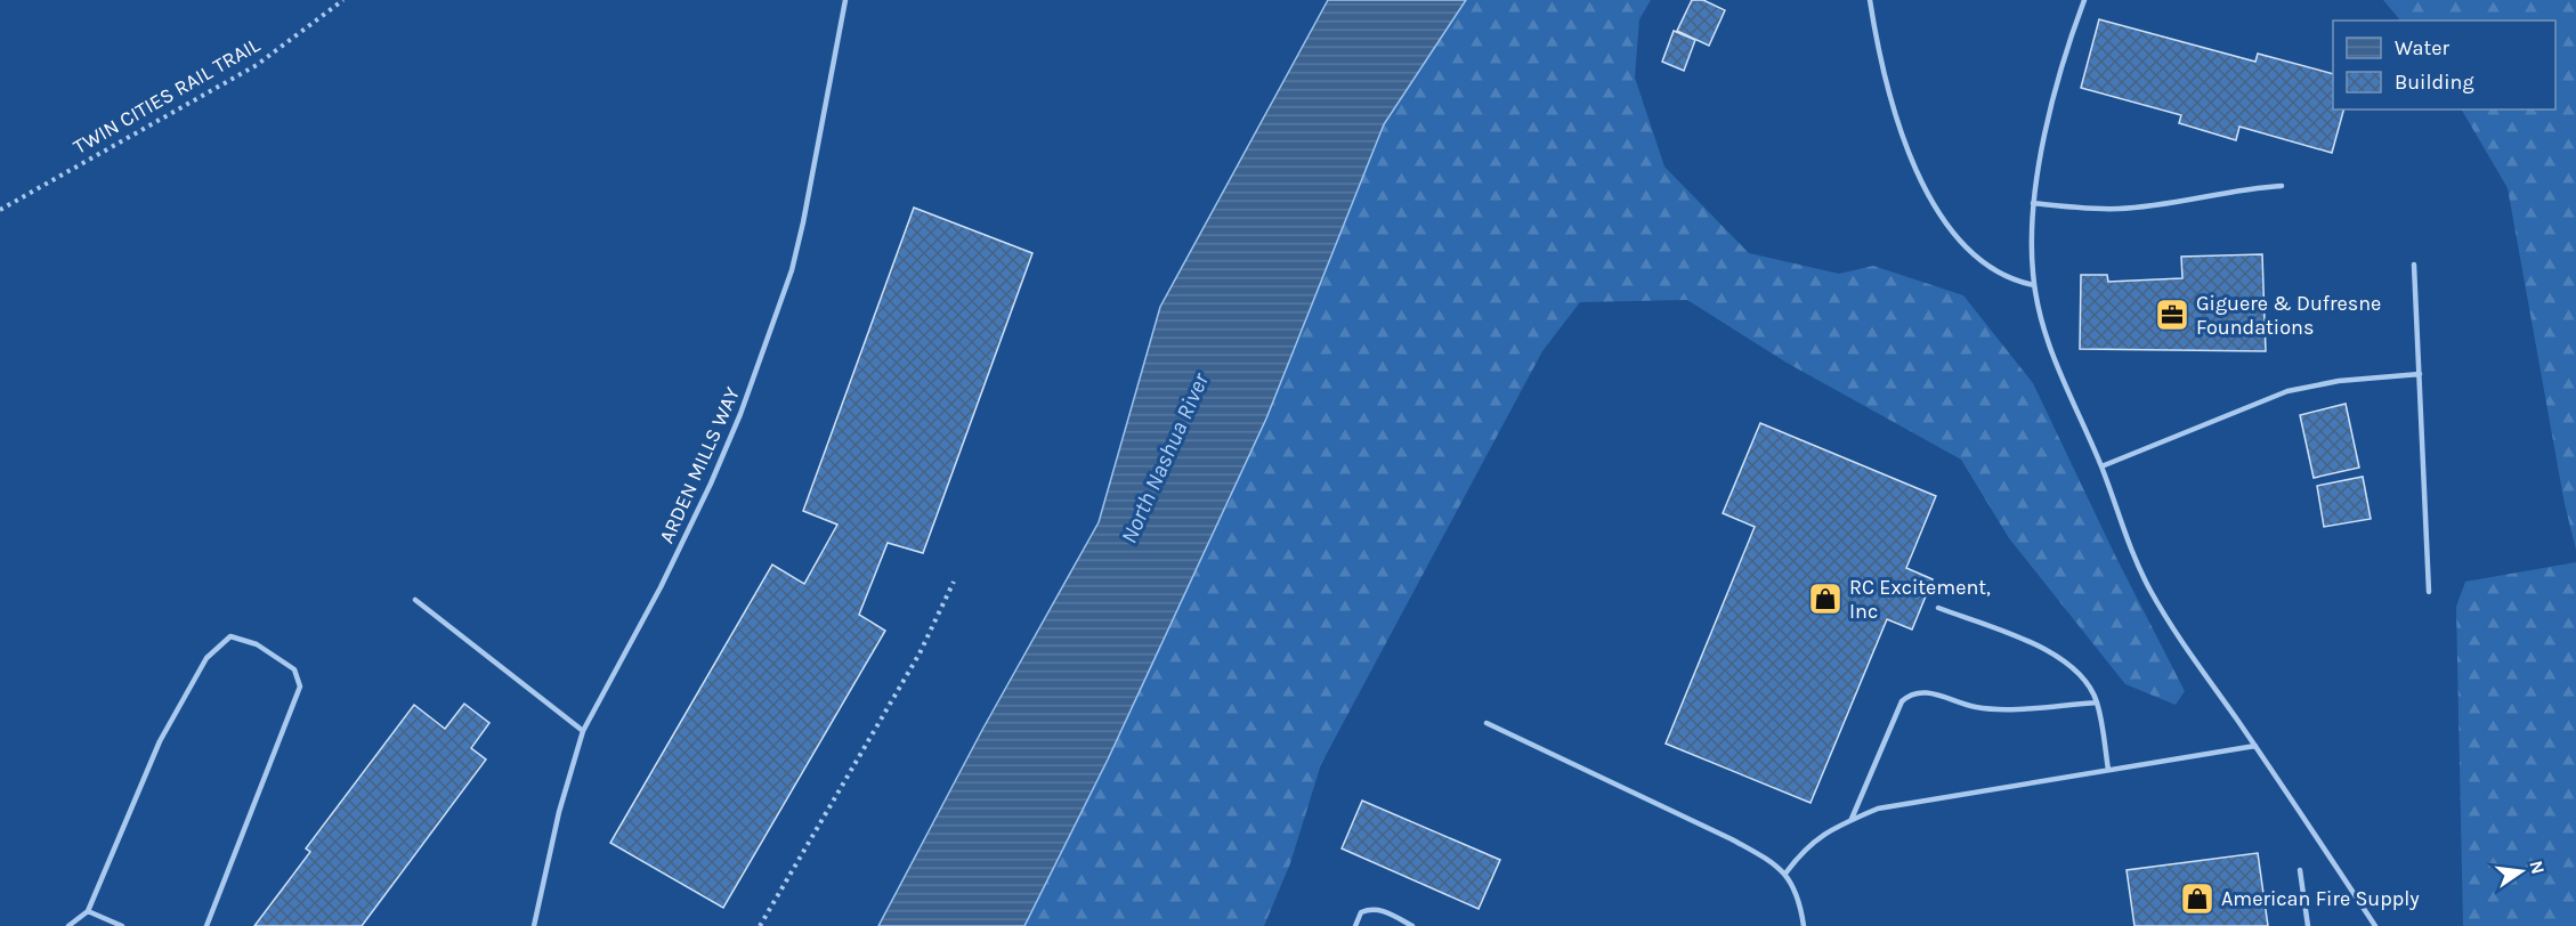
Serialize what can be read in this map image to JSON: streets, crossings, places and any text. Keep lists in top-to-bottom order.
{
  "streets": {
    "lane": ["ARDEN MILLS WAY"],
    "path": ["TWIN CITIES RAIL TRAIL"]
  },
  "water": ["North Nashua River"],
  "places": {
    "office": ["Giguere & Dufresne Foundations"],
    "shop": ["RC Excitement, Inc", "American Fire Supply"]
  },
  "legend": ["Water", "Building"],
  "north": "right"
}
